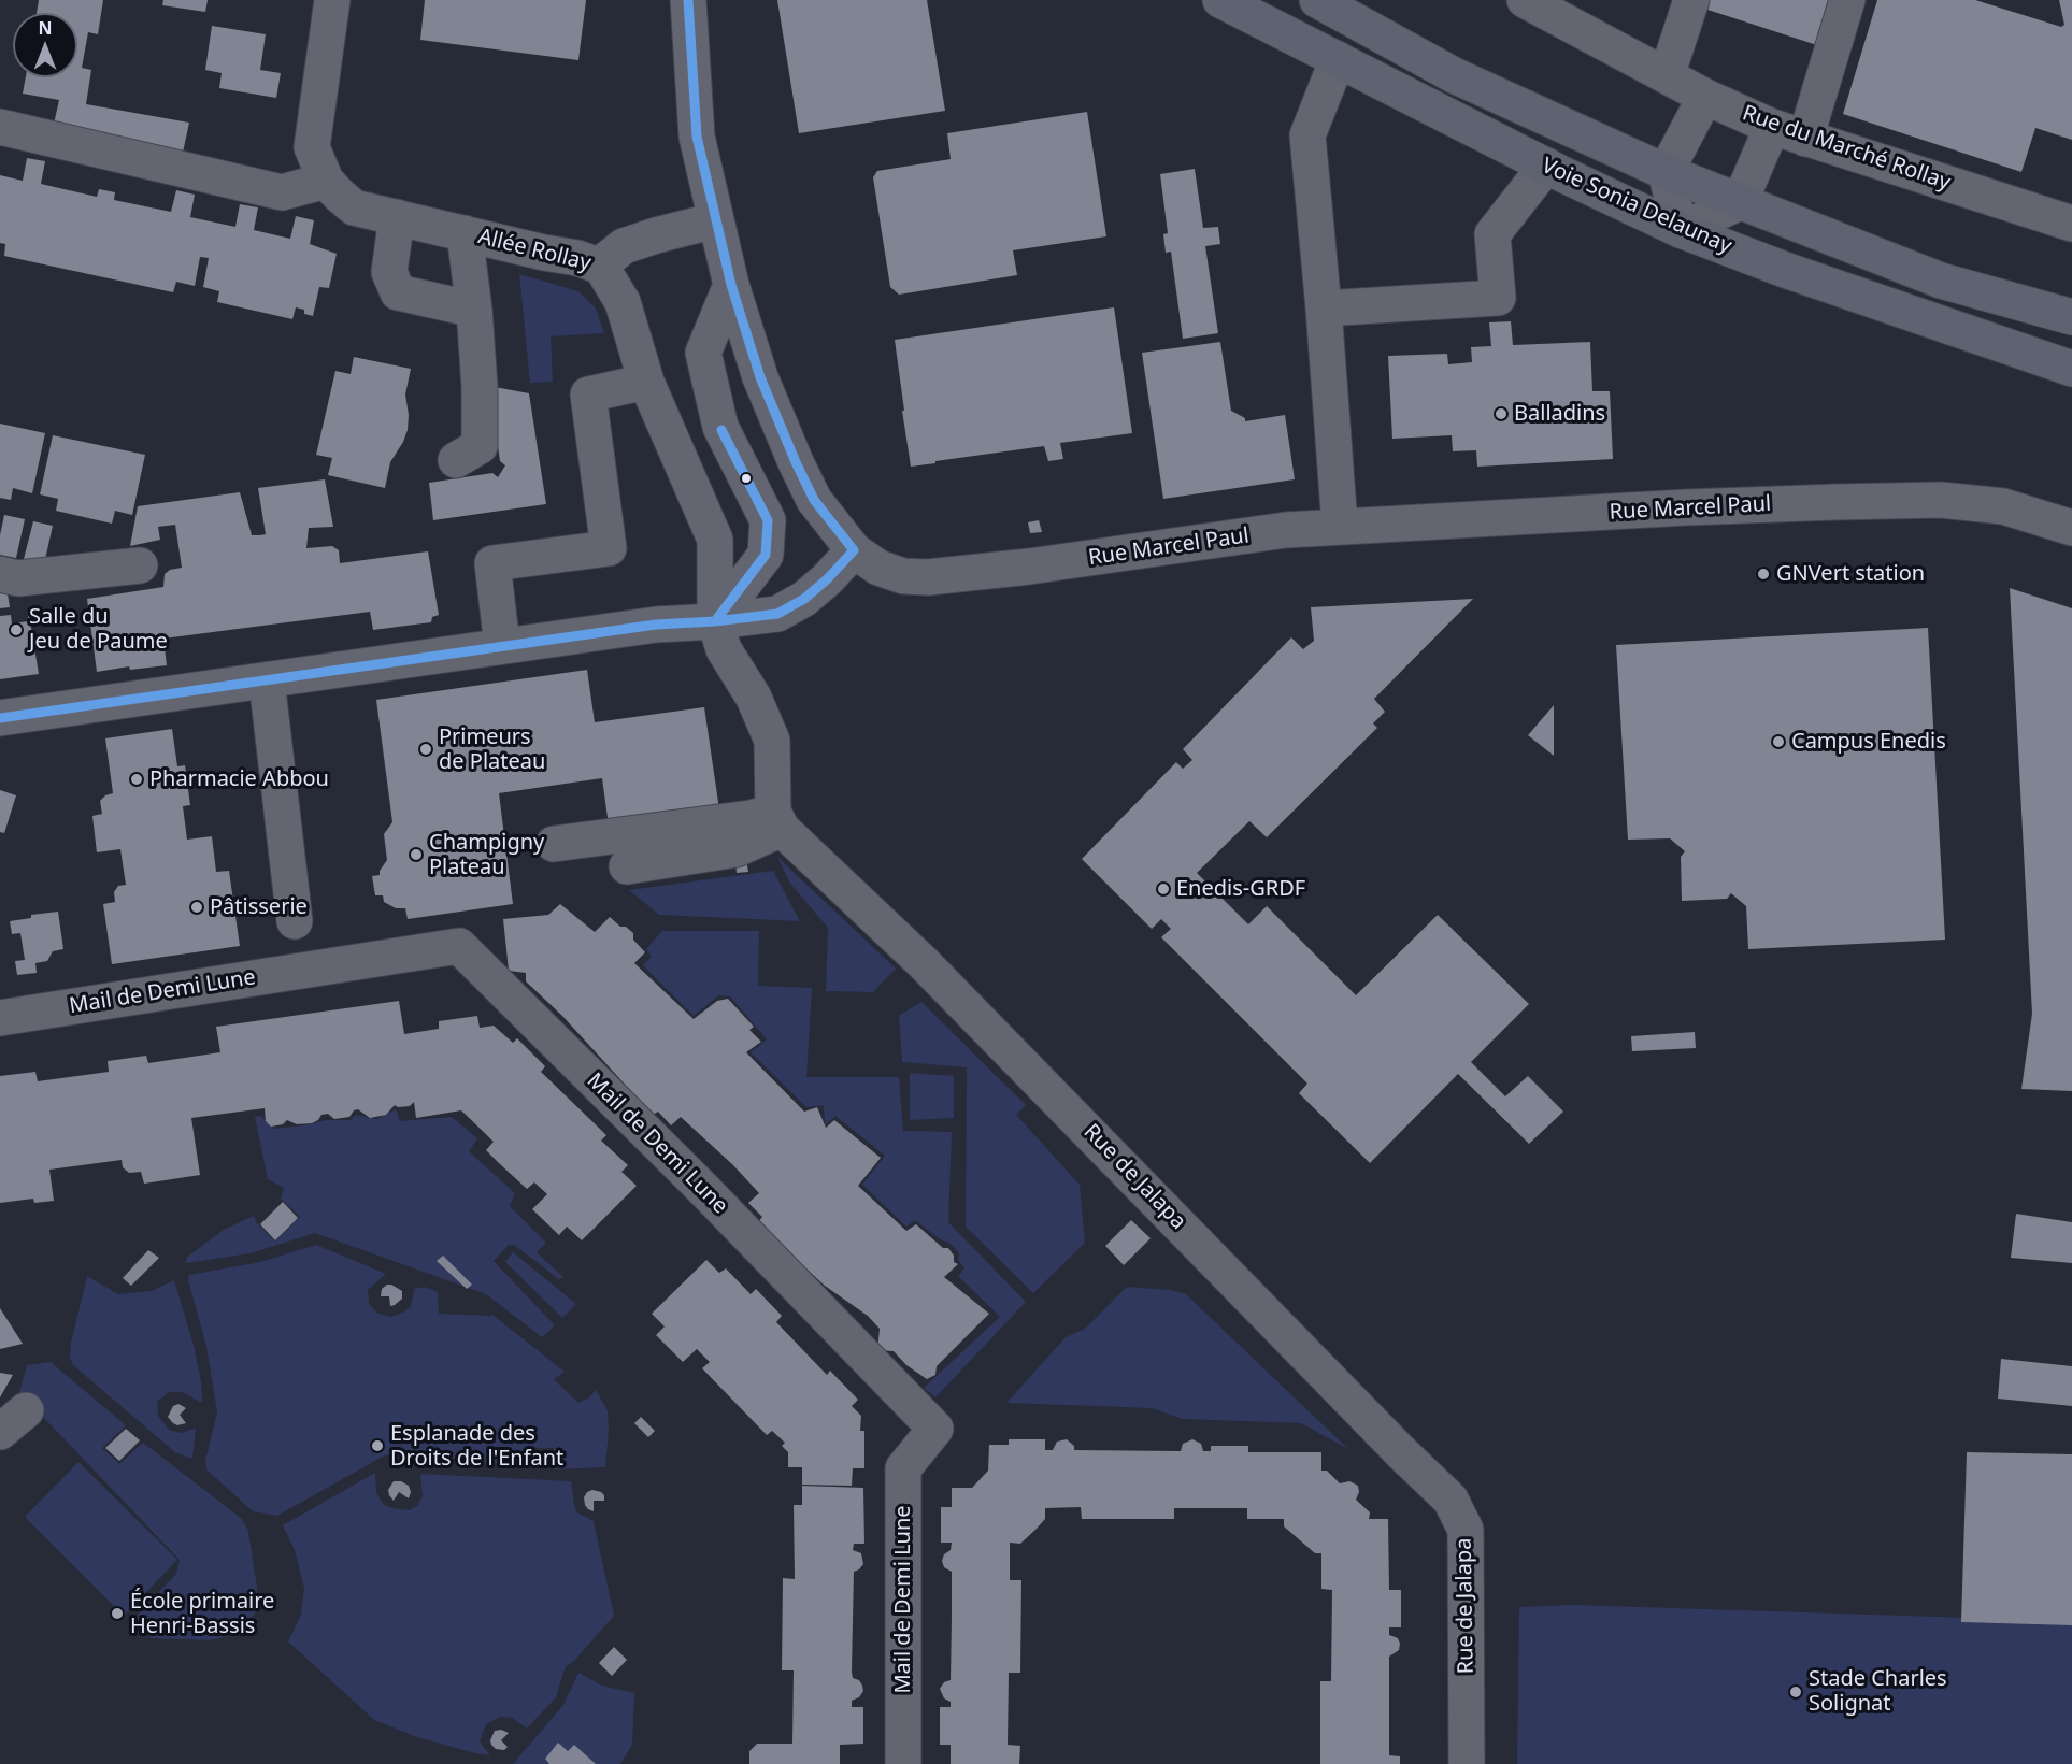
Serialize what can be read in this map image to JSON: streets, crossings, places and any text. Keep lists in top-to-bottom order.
{
  "streets": {
    "main road": ["Voie Sonia Delaunay"],
    "street": [
      "Rue du Marché Rollay",
      "Allée Rollay",
      "Rue Marcel Paul",
      "Mail de Demi Lune",
      "Rue de Jalapa"
    ]
  },
  "places": [
    "Balladins",
    "GNVert station",
    "Salle du Jeu de Paume",
    "Campus Enedis",
    "Primeurs de Plateau",
    "Pharmacie Abbou",
    "Champigny Plateau",
    "Enedis-GRDF",
    "Pâtisserie",
    "Esplanade des Droits de l'Enfant",
    "École primaire Henri-Bassis",
    "Stade Charles Solignat"
  ],
  "north": "top"
}
